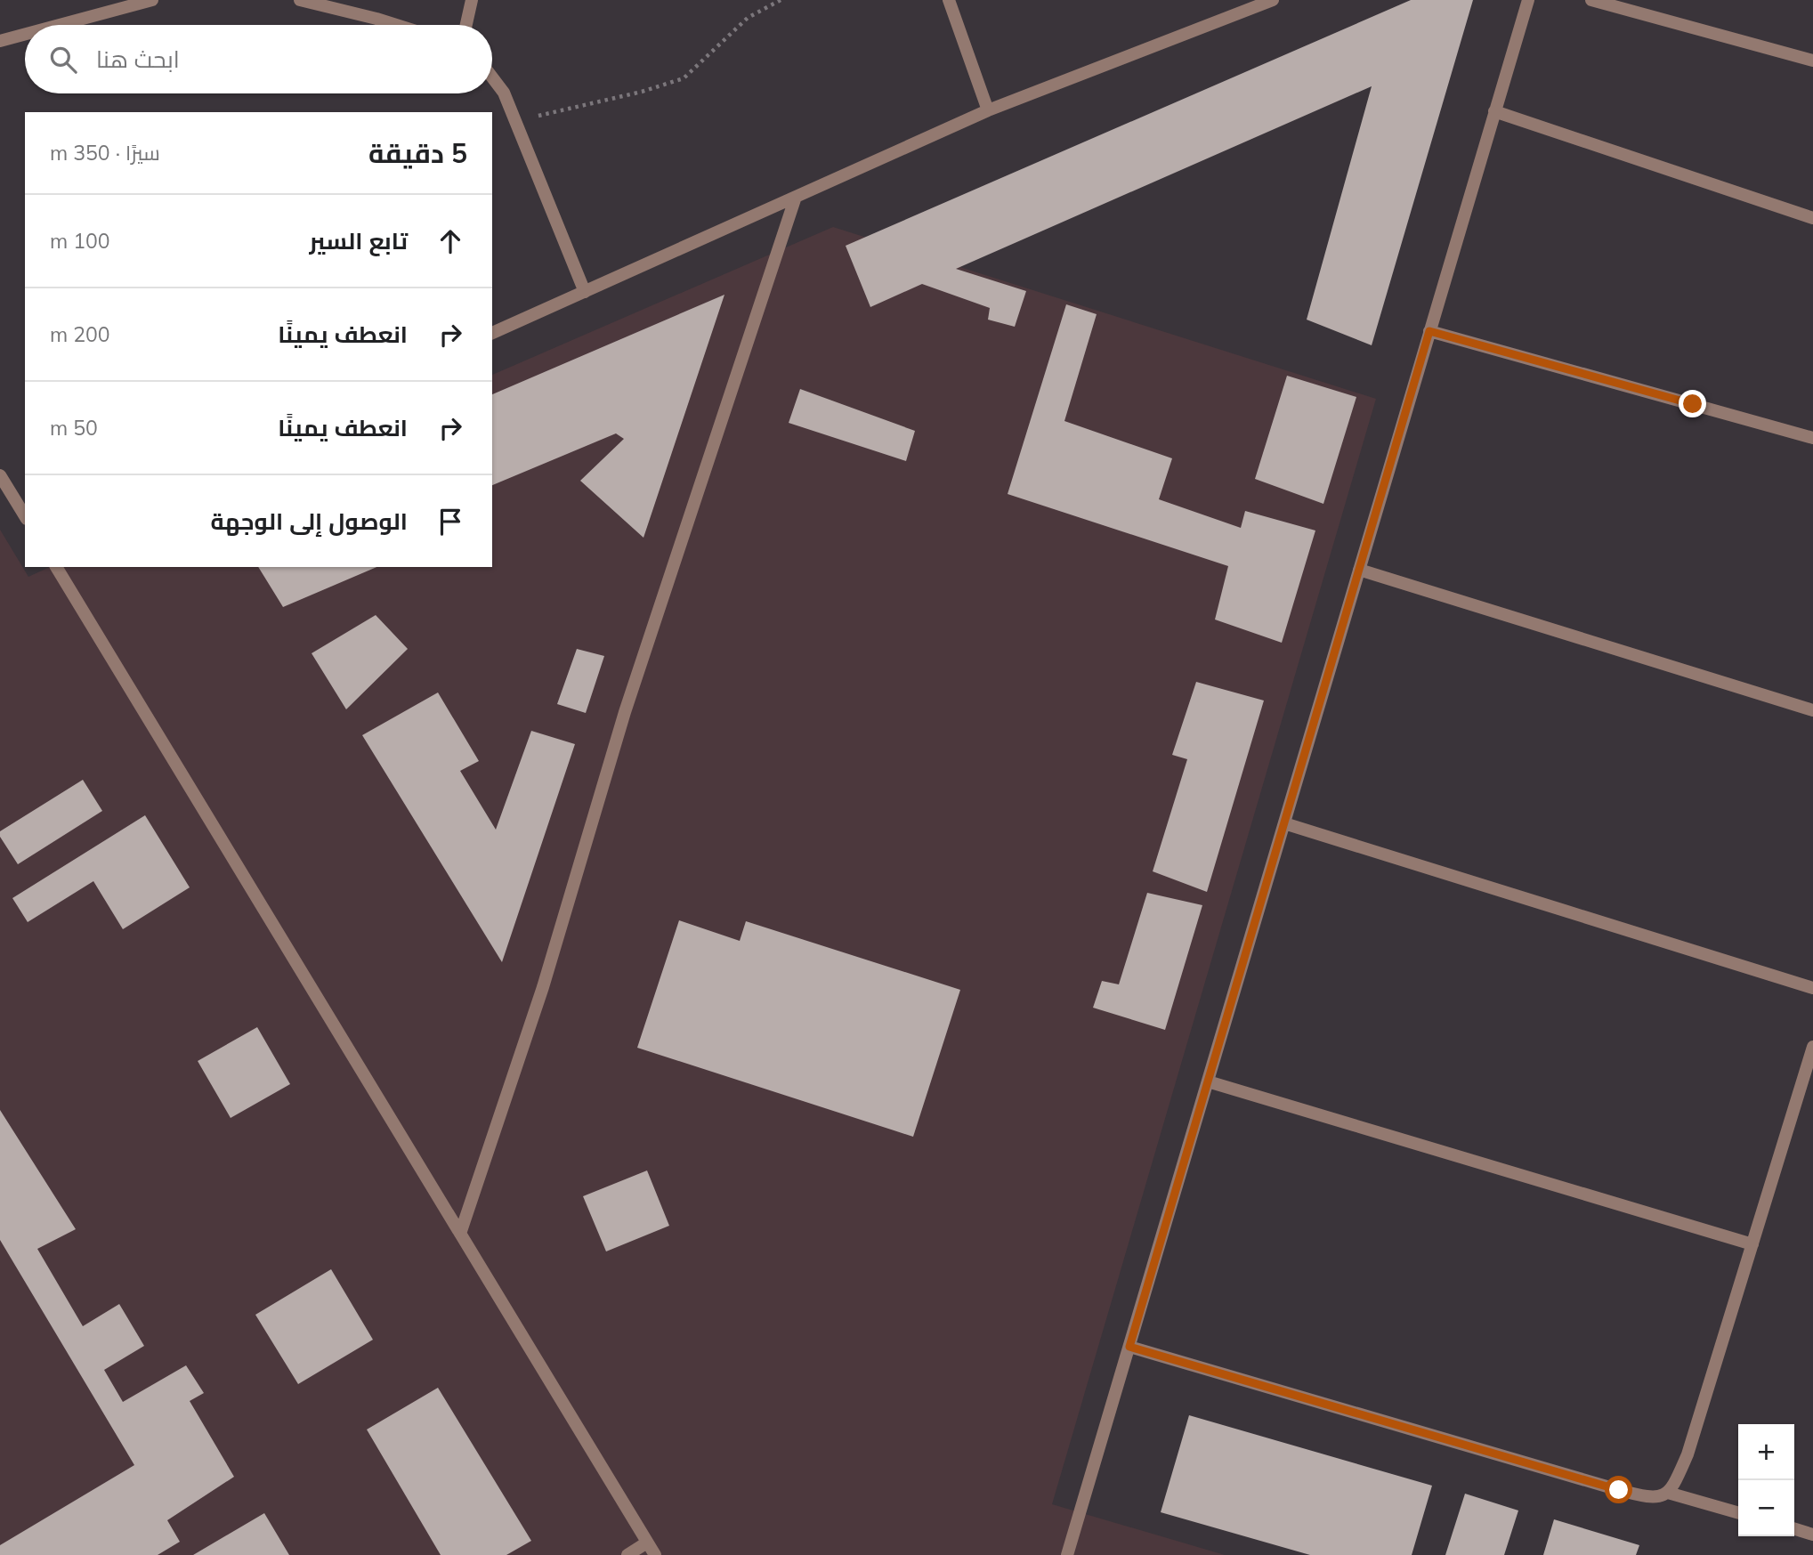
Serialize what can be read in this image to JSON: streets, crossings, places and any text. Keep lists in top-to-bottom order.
{
  "page": {
    "search": "ابحث هنا",
    "heading": ["5 دقيقة", "سيرًا · 350 m"],
    "list": [
      ["تابع السير", "100 m"],
      ["انعطف يمينًا", "200 m"],
      ["انعطف يمينًا", "50 m"],
      "الوصول إلى الوجهة"
    ],
    "map_buttons": ["+", "−"]
  }
}
